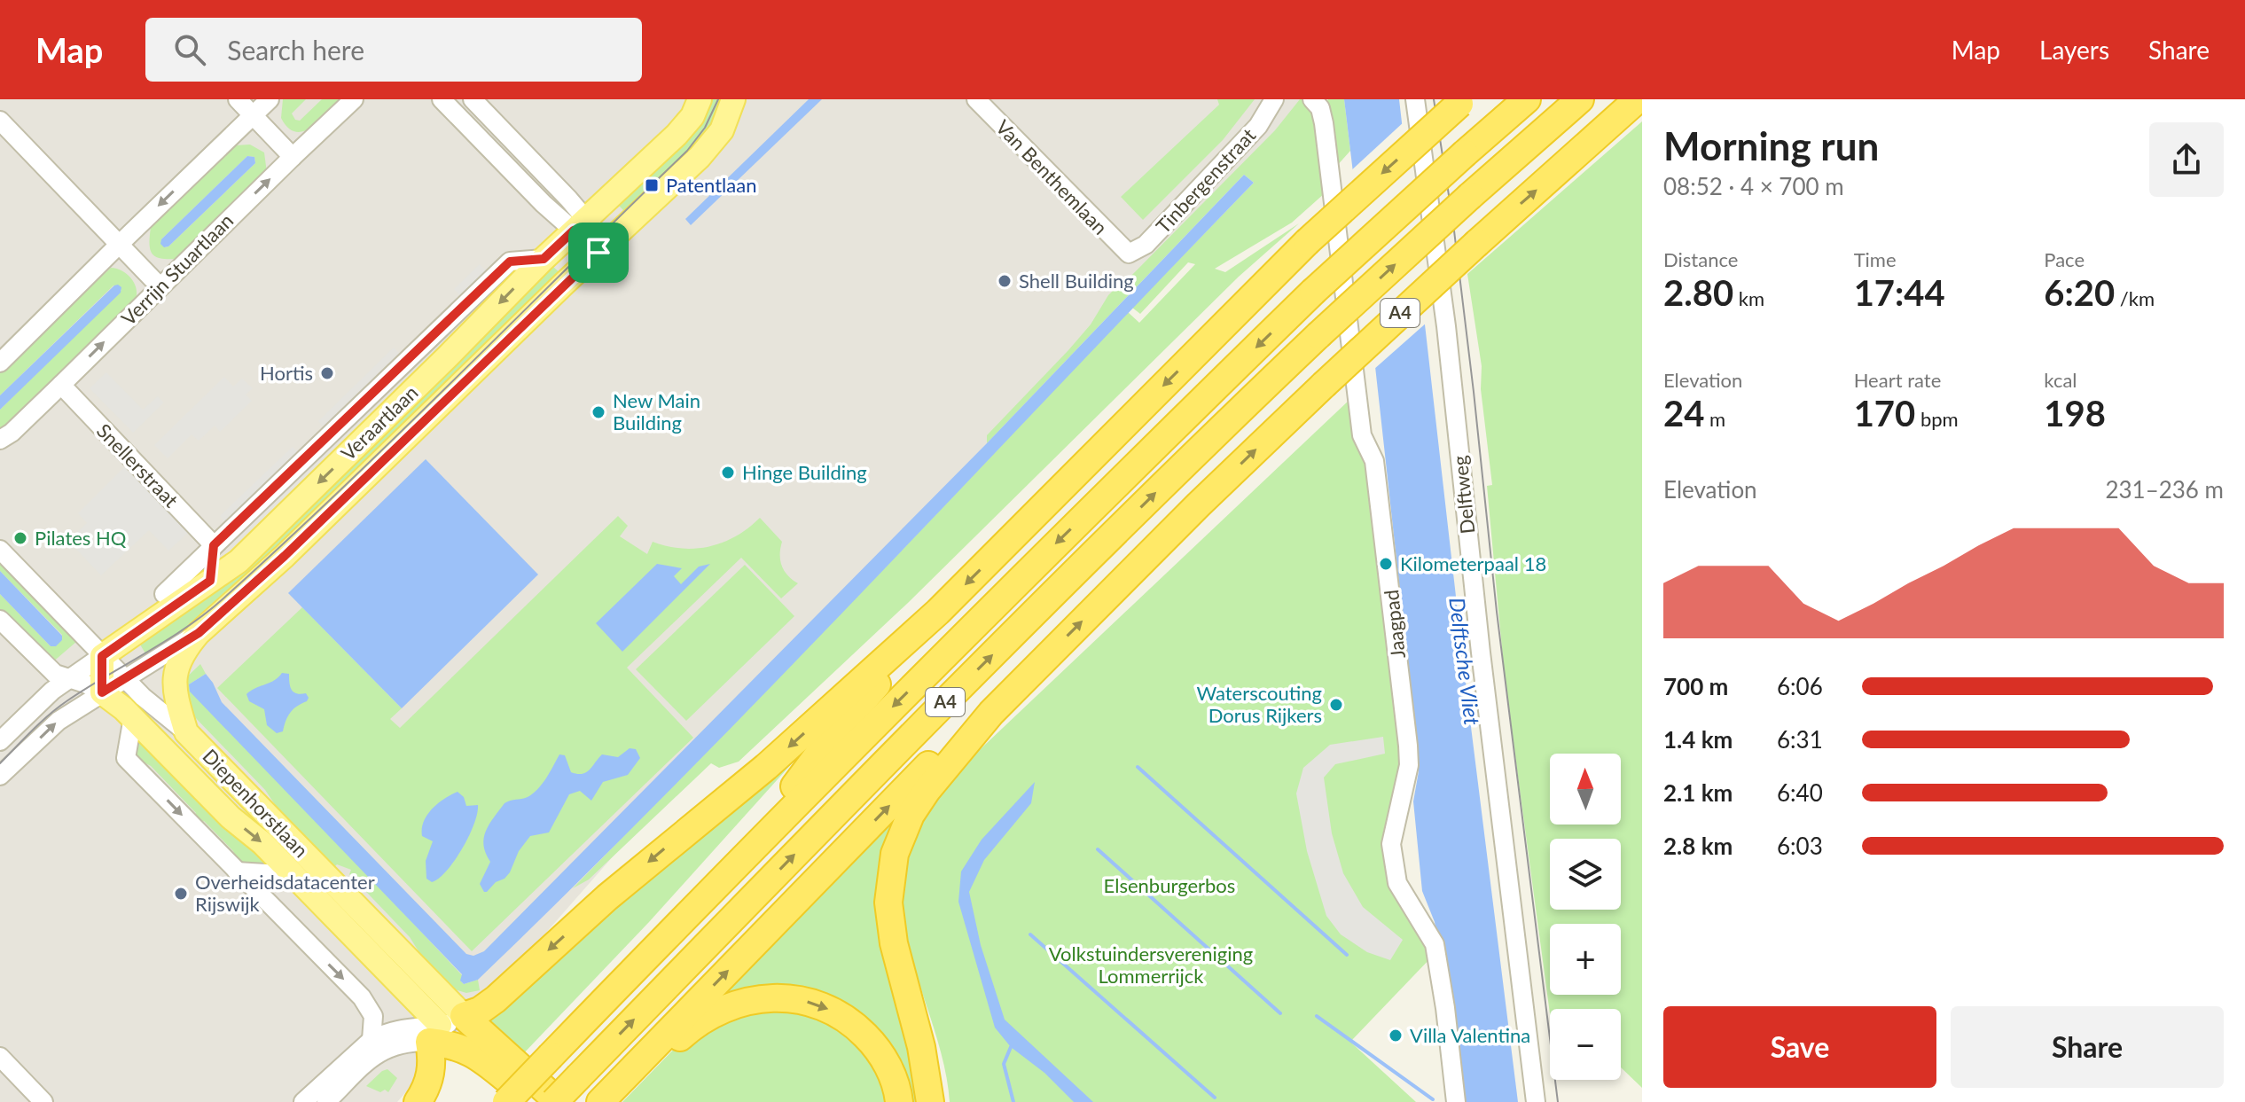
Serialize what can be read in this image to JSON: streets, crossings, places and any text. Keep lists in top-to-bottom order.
{
  "streets": {
    "highway": ["A4"],
    "main road": ["Veraartlaan", "Diepenhorstlaan"],
    "street": [
      "Van Benthemlaan",
      "Tinbergenstraat",
      "Verrijn Stuartlaan",
      "Snellerstraat",
      "Delftweg",
      "Jaagpad"
    ]
  },
  "crossings": [
    ["Van Benthemlaan", "Tinbergenstraat"],
    ["Verrijn Stuartlaan", "Snellerstraat"],
    ["A4", "Diepenhorstlaan"],
    ["Veraartlaan", "Snellerstraat"],
    ["Veraartlaan", "Diepenhorstlaan"]
  ],
  "water": ["Delftsche Vliet"],
  "parks": ["Elsenburgerbos", "Volkstuindersvereniging Lommerrijck"],
  "places": {
    "transit": ["Patentlaan"],
    "other": [
      "Shell Building",
      "Hortis",
      "New Main Building",
      "Hinge Building",
      "Pilates HQ",
      "Kilometerpaal 18",
      "Waterscouting Dorus Rijkers",
      "Overheidsdatacenter Rijswijk",
      "Villa Valentina"
    ]
  },
  "north": "top",
  "page": {
    "header": "Map",
    "search": "Search here",
    "nav": ["Map", "Layers", "Share"],
    "heading": ["Morning run", "08:52 · 4 × 700 m"],
    "stats": [
      ["Distance", "2.80 km"],
      ["Time", "17:44"],
      ["Pace", "6:20 /km"],
      ["Elevation", "24 m"],
      ["Heart rate", "170 bpm"],
      ["kcal", "198"]
    ],
    "chart": ["Elevation", "231–236 m"],
    "list": [
      {
        "name": "700 m",
        "note": "6:06"
      },
      {
        "name": "1.4 km",
        "note": "6:31"
      },
      {
        "name": "2.1 km",
        "note": "6:40"
      },
      {
        "name": "2.8 km",
        "note": "6:03"
      }
    ],
    "map_buttons": ["+", "−"],
    "buttons": ["Save", "Share"]
  }
}
